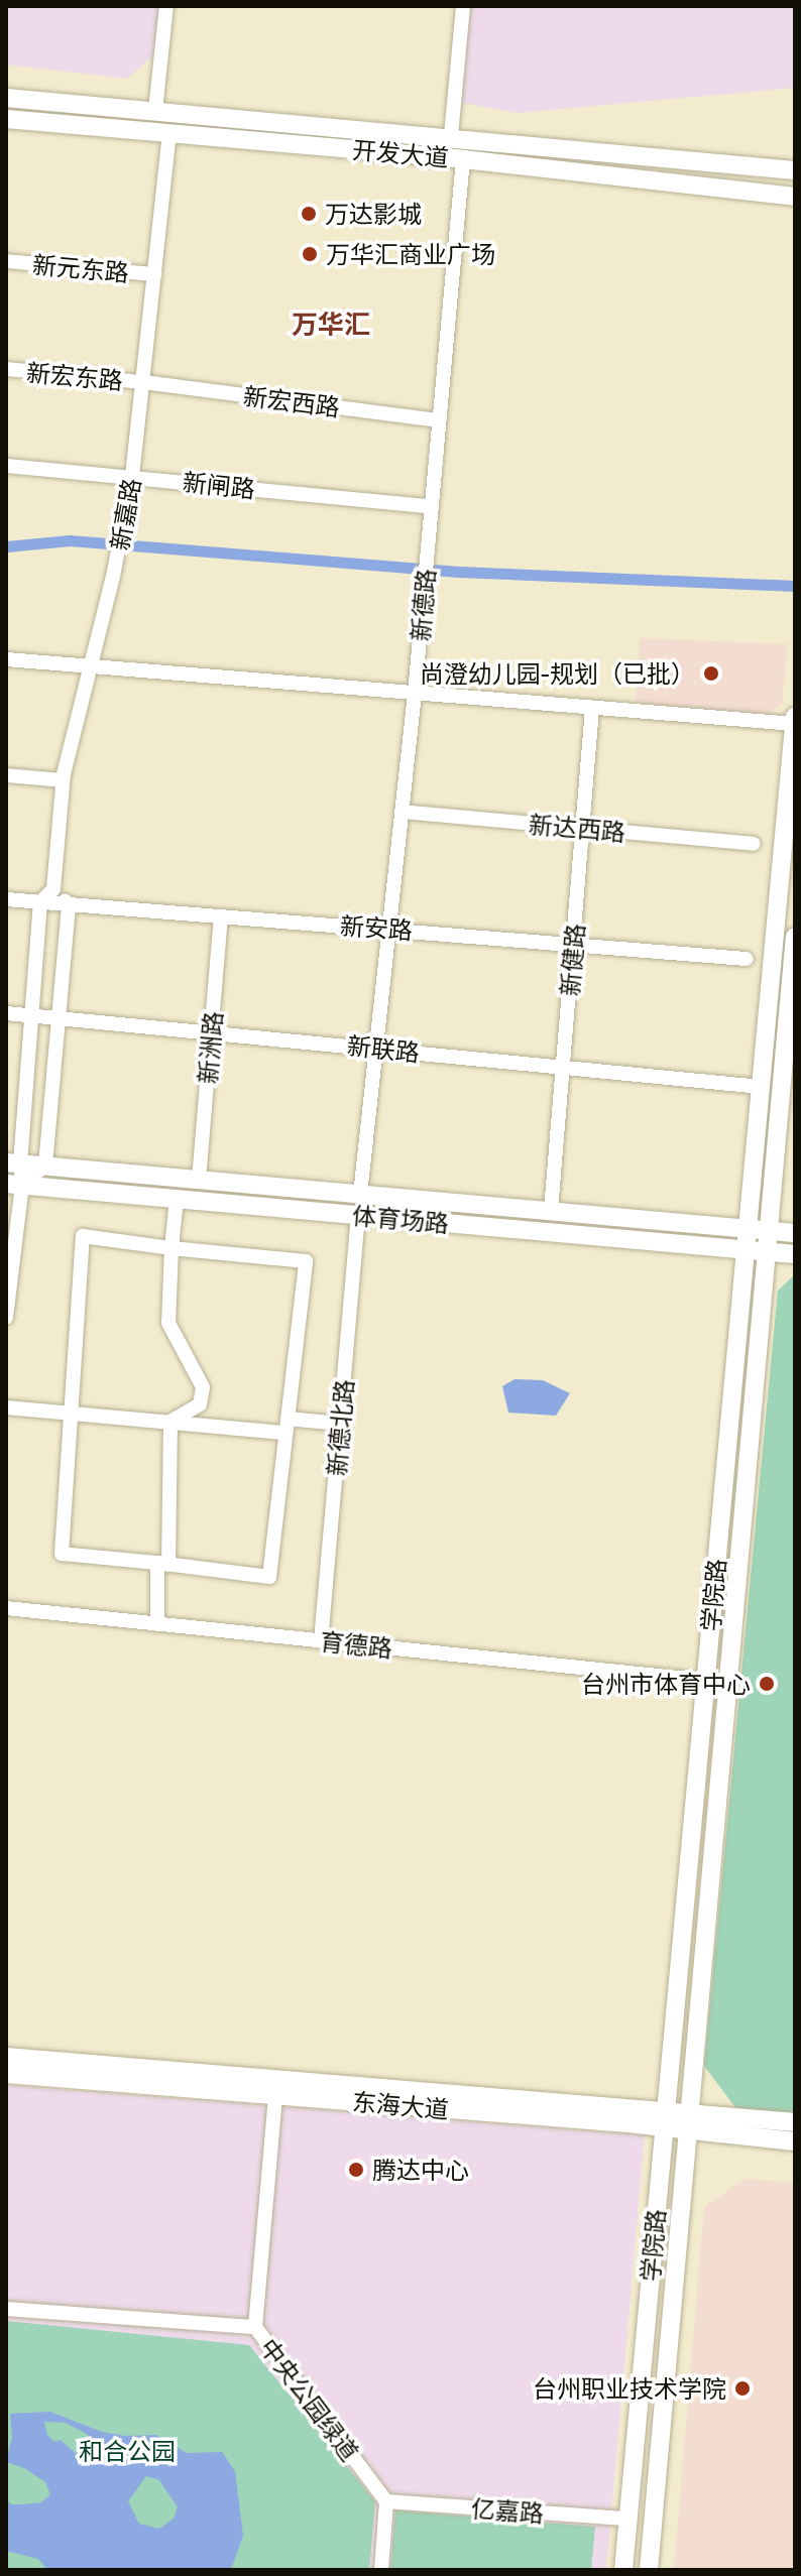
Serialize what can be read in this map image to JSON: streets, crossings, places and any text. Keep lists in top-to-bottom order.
{
  "streets": {
    "main road": [
      "开发大道",
      "体育场路",
      "学院路",
      "东海大道"
    ],
    "street": [
      "新元东路",
      "新宏东路",
      "新宏西路",
      "新闸路",
      "新嘉路",
      "新德路",
      "新达西路",
      "新安路",
      "新健路",
      "新洲路",
      "新联路",
      "新德北路",
      "育德路",
      "中央公园绿道",
      "亿嘉路"
    ]
  },
  "crossings": [
    ["开发大道", "新嘉路"],
    ["开发大道", "新德路"],
    ["新元东路", "新嘉路"],
    ["新宏东路", "新宏西路"],
    ["新宏东路", "新嘉路"],
    ["新宏西路", "新嘉路"],
    ["新宏西路", "新德路"],
    ["新闸路", "新嘉路"],
    ["新闸路", "新德路"],
    ["新德路", "新达西路"],
    ["新德路", "新安路"],
    ["新德路", "新联路"],
    ["新达西路", "新健路"],
    ["新安路", "新健路"],
    ["新安路", "新洲路"],
    ["新健路", "新联路"],
    ["新洲路", "新联路"],
    ["新联路", "学院路"],
    ["体育场路", "新德北路"],
    ["体育场路", "学院路"],
    ["新德北路", "育德路"],
    ["学院路", "育德路"],
    ["学院路", "东海大道"],
    ["学院路", "亿嘉路"],
    ["中央公园绿道", "亿嘉路"]
  ],
  "districts": ["万华汇"],
  "parks": ["和合公园"],
  "places": [
    "万达影城",
    "万华汇商业广场",
    "尚澄幼儿园-规划（已批）",
    "台州市体育中心",
    "腾达中心",
    "台州职业技术学院"
  ]
}
